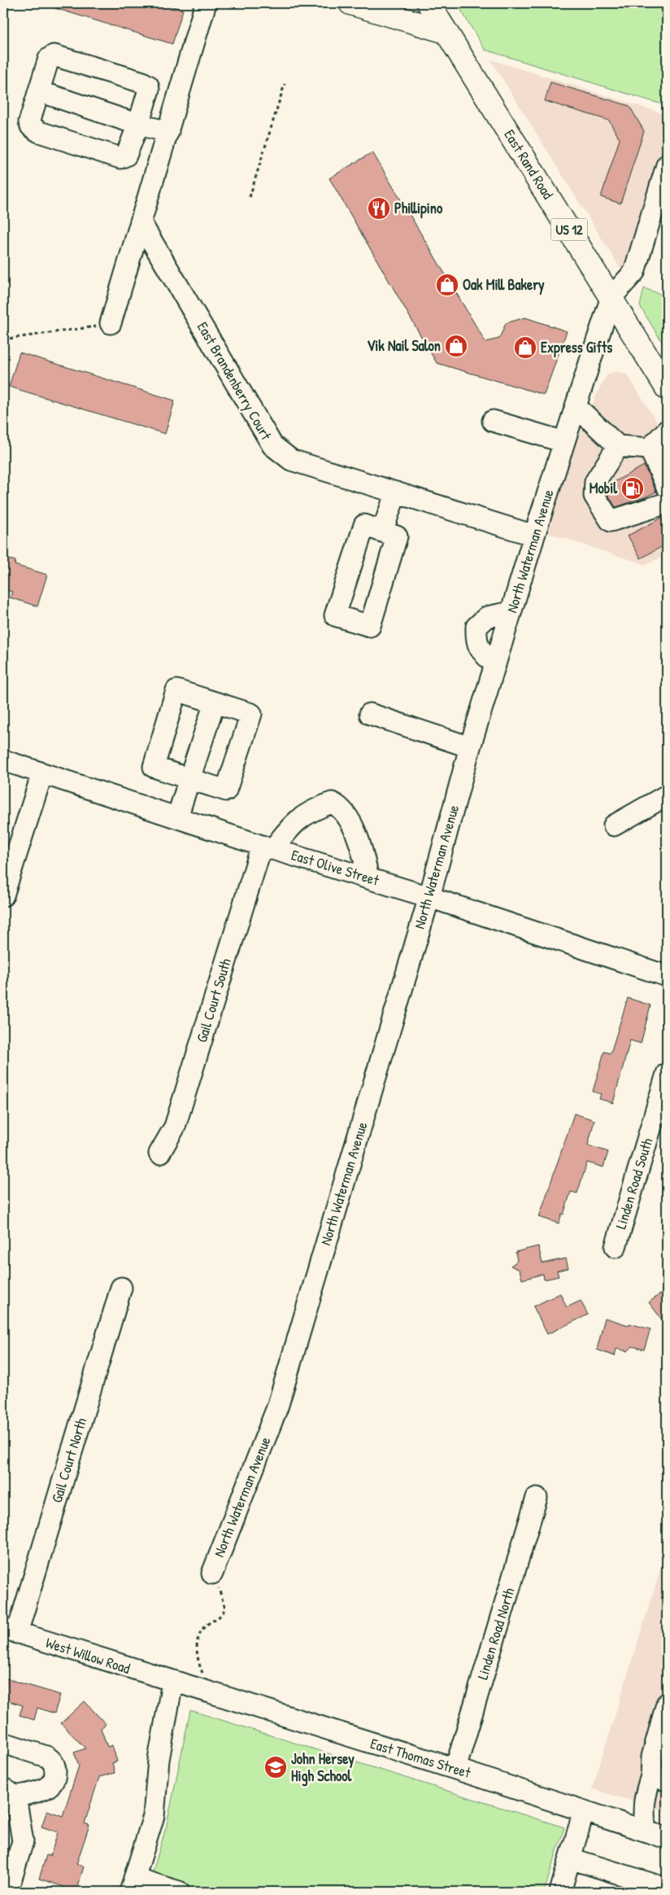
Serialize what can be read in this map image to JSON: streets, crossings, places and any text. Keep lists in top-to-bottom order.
{
  "streets": {
    "main road": ["East Rand Road", "US 12"],
    "street": [
      "East Brandenberry Court",
      "North Waterman Avenue",
      "East Olive Street",
      "Gail Court South",
      "Linden Road South",
      "Gail Court North",
      "Linden Road North",
      "West Willow Road",
      "East Thomas Street"
    ]
  },
  "crossings": [
    ["East Rand Road", "North Waterman Avenue"],
    ["East Brandenberry Court", "North Waterman Avenue"],
    ["North Waterman Avenue", "East Olive Street"],
    ["East Olive Street", "Gail Court South"],
    ["Gail Court North", "West Willow Road"],
    ["Linden Road North", "East Thomas Street"],
    ["West Willow Road", "East Thomas Street"]
  ],
  "places": {
    "restaurant": ["Phillipino"],
    "shop": ["Oak Mill Bakery", "Vik Nail Salon", "Express Gifts"],
    "fuel station": ["Mobil"],
    "school or university": ["John Hersey High School"]
  }
}
